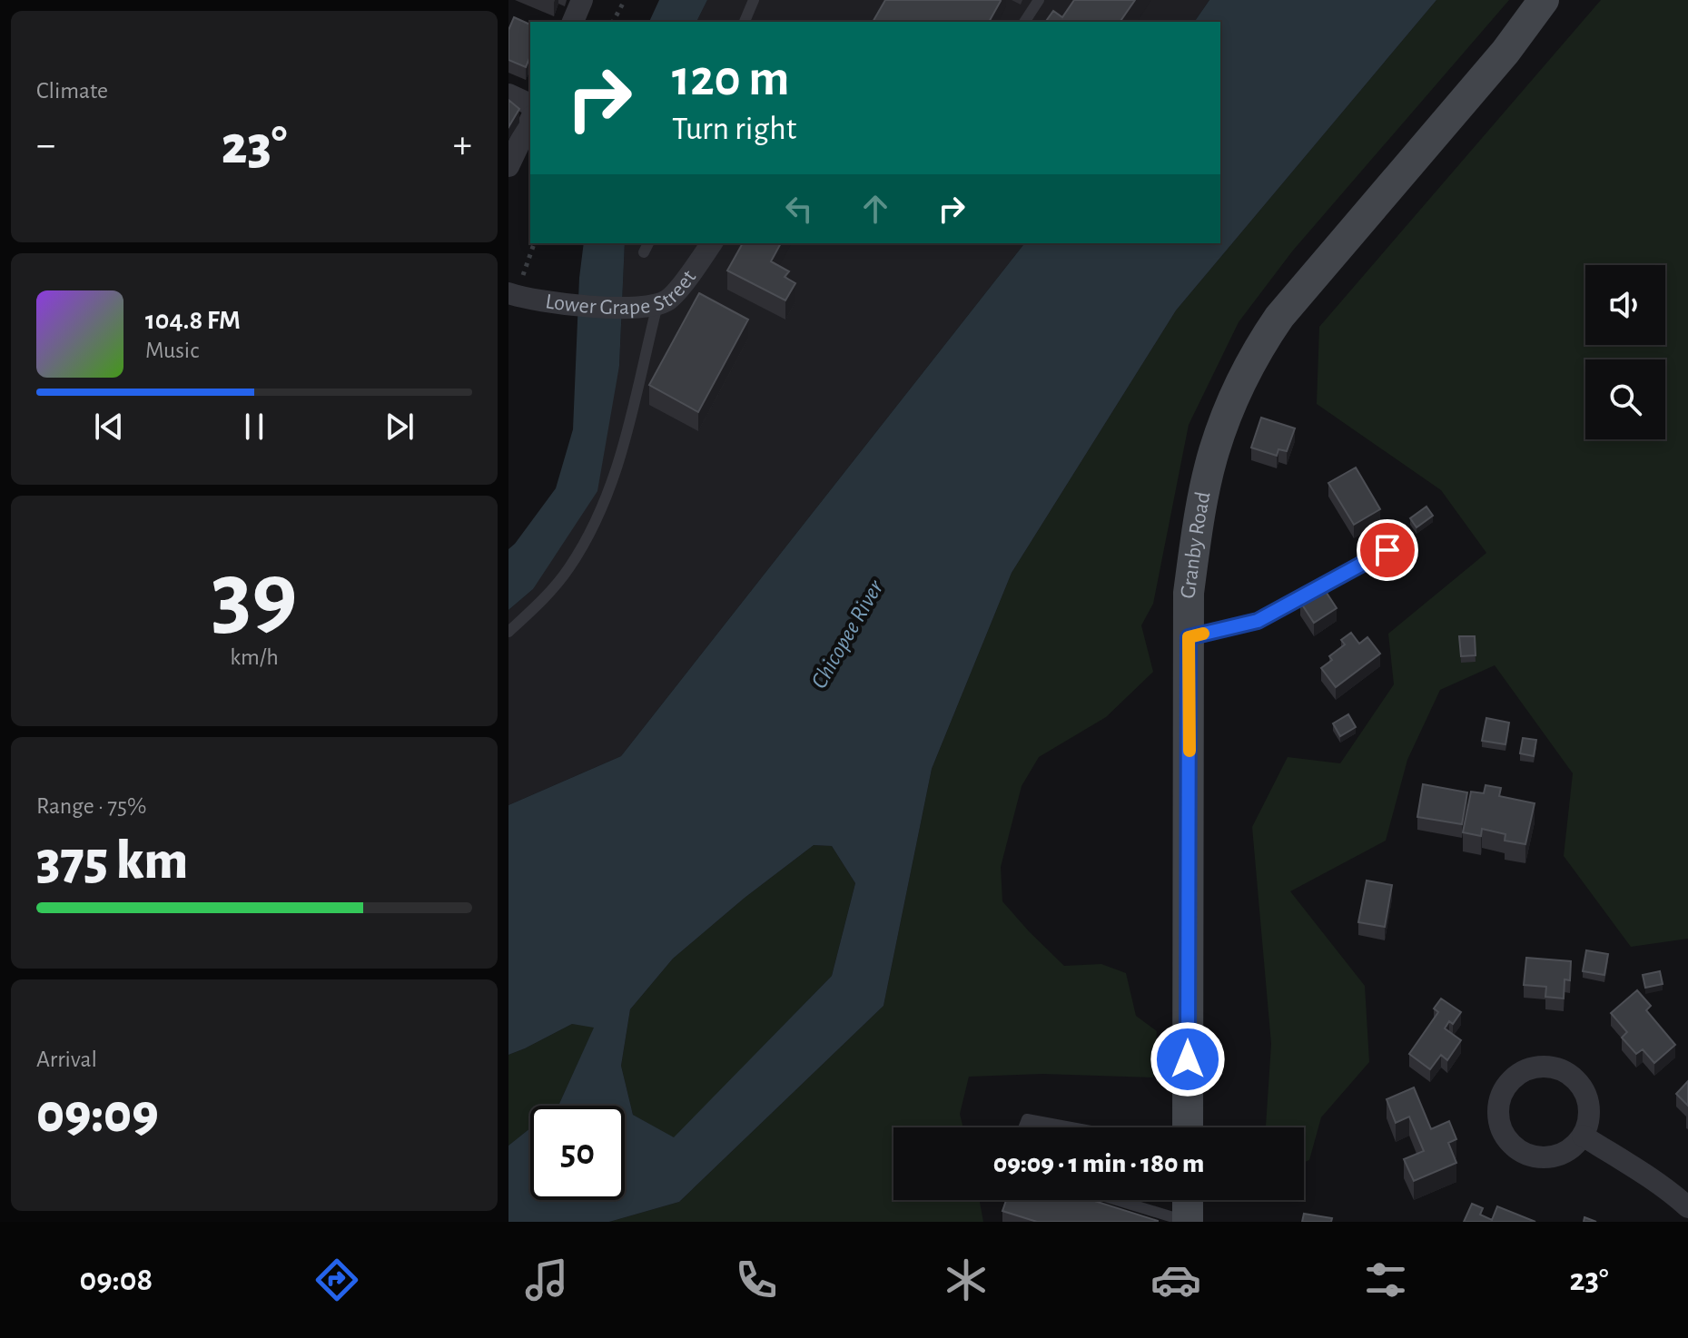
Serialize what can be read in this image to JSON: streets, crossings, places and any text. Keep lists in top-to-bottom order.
{
  "streets": {
    "main road": ["Granby Road"],
    "street": ["Lower Grape Street"]
  },
  "water": ["Chicopee River"],
  "page": {
    "tile": [
      "Climate",
      ["39", "km/h"],
      ["Range · 75%", "375 km"],
      ["Arrival", "09:09"]
    ],
    "turn": ["120 m", "Turn right"],
    "heat": ["−", "23°", "+"],
    "song": ["104.8 FM", "Music"],
    "limit": "50",
    "trip": "09:09 · 1 min · 180 m",
    "tabs": ["09:08", "23°"]
  }
}
